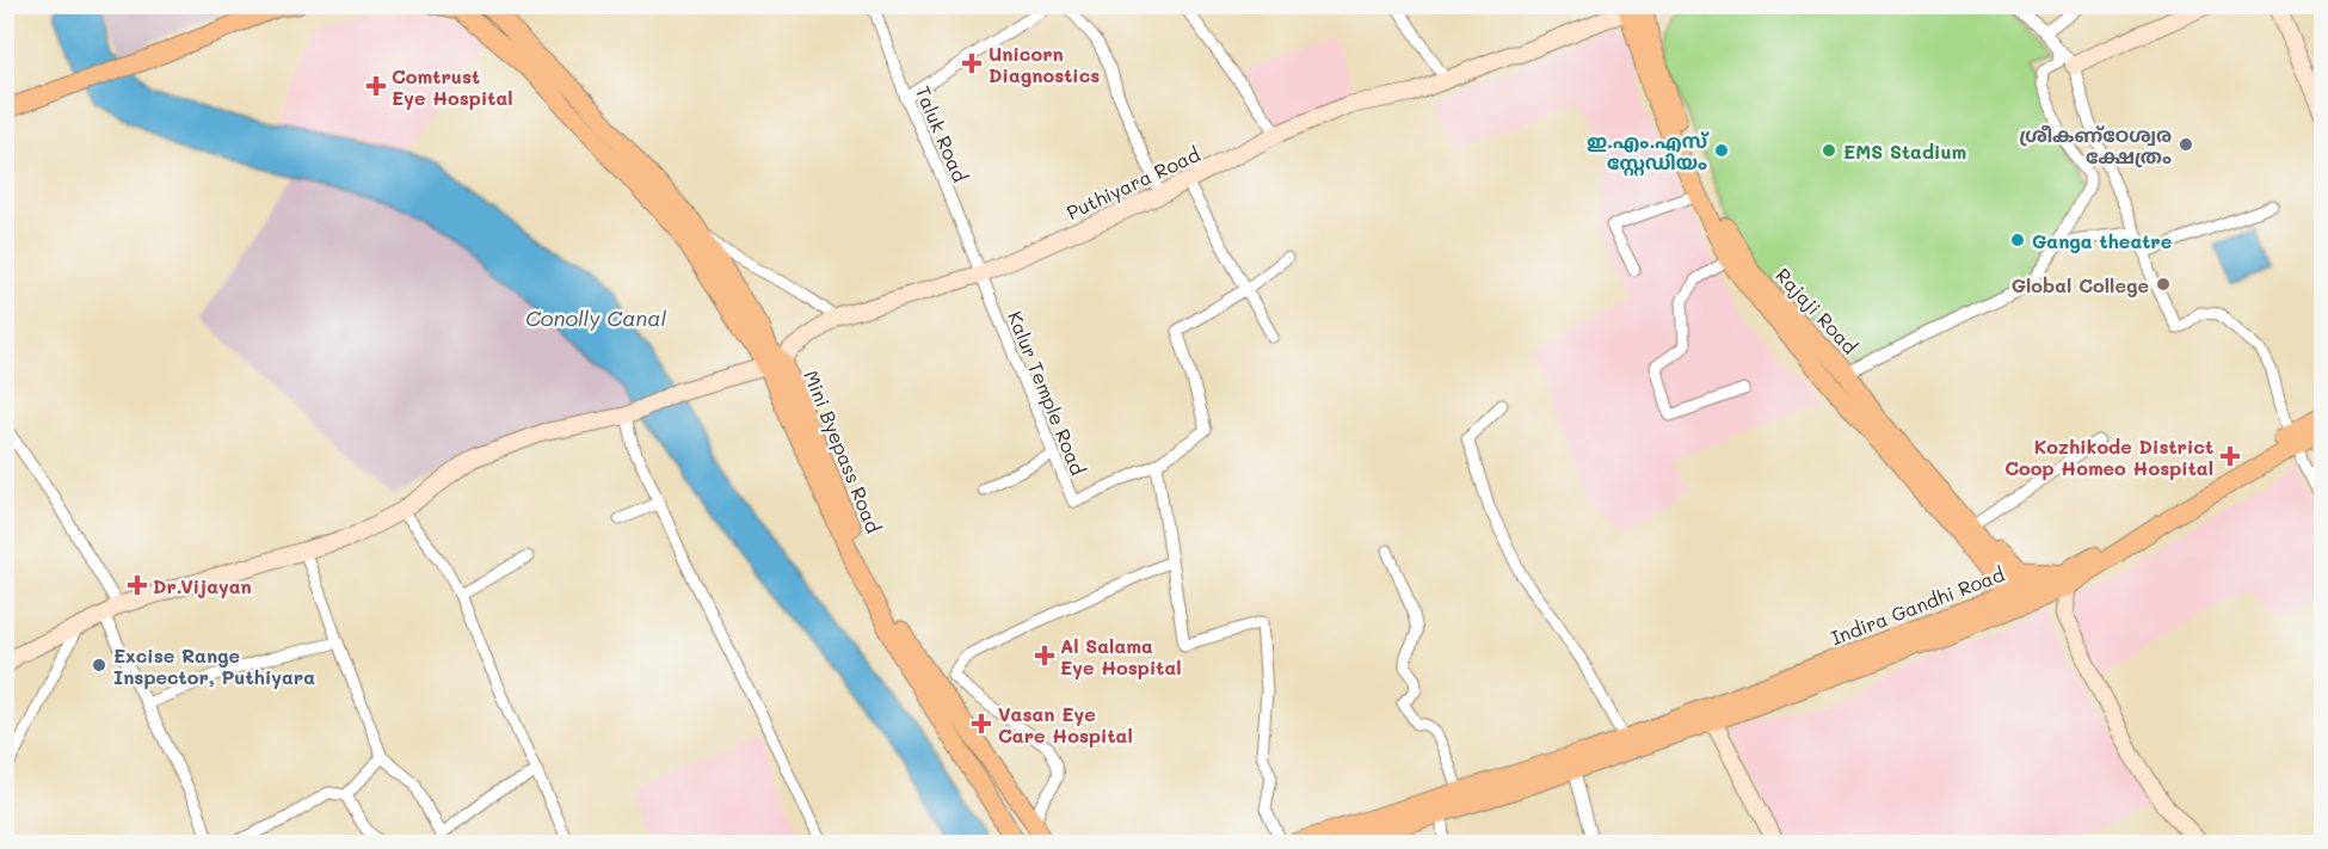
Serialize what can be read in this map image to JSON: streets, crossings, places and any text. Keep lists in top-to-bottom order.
{
  "streets": {
    "main road": [
      "Puthiyara Road",
      "Rajaji Road",
      "Mini Byepass Road",
      "Indira Gandhi Road"
    ],
    "street": ["Taluk Road", "Kalur Temple Road"]
  },
  "crossings": [
    ["Taluk Road", "Puthiyara Road"],
    ["Taluk Road", "Kalur Temple Road"],
    ["Puthiyara Road", "Rajaji Road"],
    ["Puthiyara Road", "Kalur Temple Road"],
    ["Puthiyara Road", "Mini Byepass Road"],
    ["Rajaji Road", "Indira Gandhi Road"]
  ],
  "water": ["Conolly Canal"],
  "places": {
    "health": [
      "Unicorn Diagnostics",
      "Comtrust Eye Hospital",
      "Kozhikode District Coop Homeo Hospital",
      "Dr.Vijayan",
      "Al Salama Eye Hospital",
      "Vasan Eye Care Hospital"
    ],
    "other": [
      "ശ്രീകണ്ഠേശ്വര ക്ഷേത്രം",
      "ഇ.എം.എസ് സ്റ്റേഡിയം",
      "EMS Stadium",
      "Ganga theatre",
      "Global College",
      "Excise Range Inspector, Puthiyara"
    ]
  }
}
